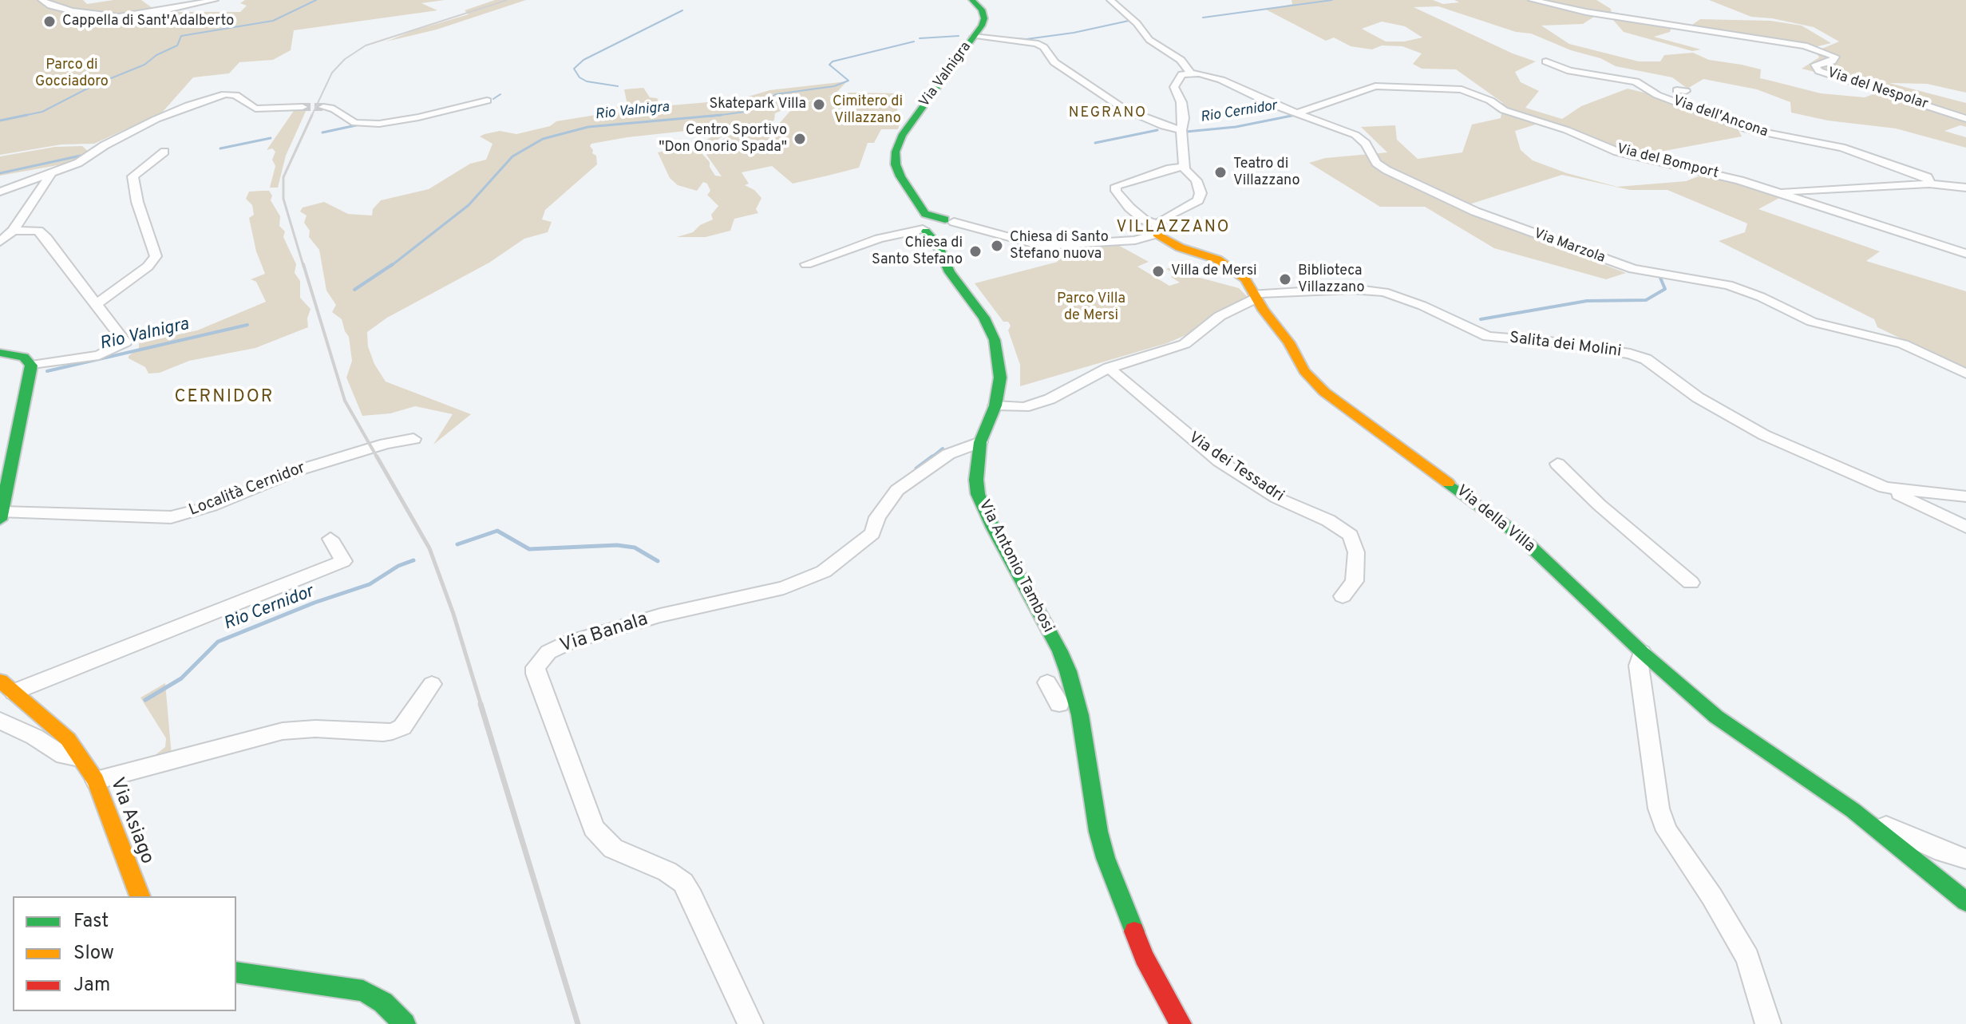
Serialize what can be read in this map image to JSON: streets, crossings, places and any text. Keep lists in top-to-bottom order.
{
  "streets": {
    "main road": [
      "Via Valnigra",
      "Via della Villa",
      "Via Antonio Tambosi",
      "Via Asiago"
    ],
    "street": [
      "Via del Nespolar",
      "Via dell'Ancona",
      "Via del Bomport",
      "Via Marzola",
      "Salita dei Molini",
      "Via dei Tessadri",
      "Località Cernidor",
      "Via Banala"
    ]
  },
  "crossings": [
    ["Via Valnigra", "Via Antonio Tambosi"],
    ["Via del Bomport", "Via Marzola"],
    ["Salita dei Molini", "Via della Villa"],
    ["Via Antonio Tambosi", "Via Banala"]
  ],
  "districts": ["NEGRANO", "VILLAZZANO", "CERNIDOR"],
  "water": ["Rio Valnigra", "Rio Cernidor"],
  "parks": ["Parco di Gocciadoro", "Cimitero di Villazzano", "Parco Villa de Mersi"],
  "places": [
    "Cappella di Sant'Adalberto",
    "Skatepark Villa",
    "Centro Sportivo \"Don Onorio Spada\"",
    "Teatro di Villazzano",
    "Chiesa di Santo Stefano nuova",
    "Chiesa di Santo Stefano",
    "Villa de Mersi",
    "Biblioteca Villazzano"
  ],
  "legend": ["Fast", "Slow", "Jam"]
}
